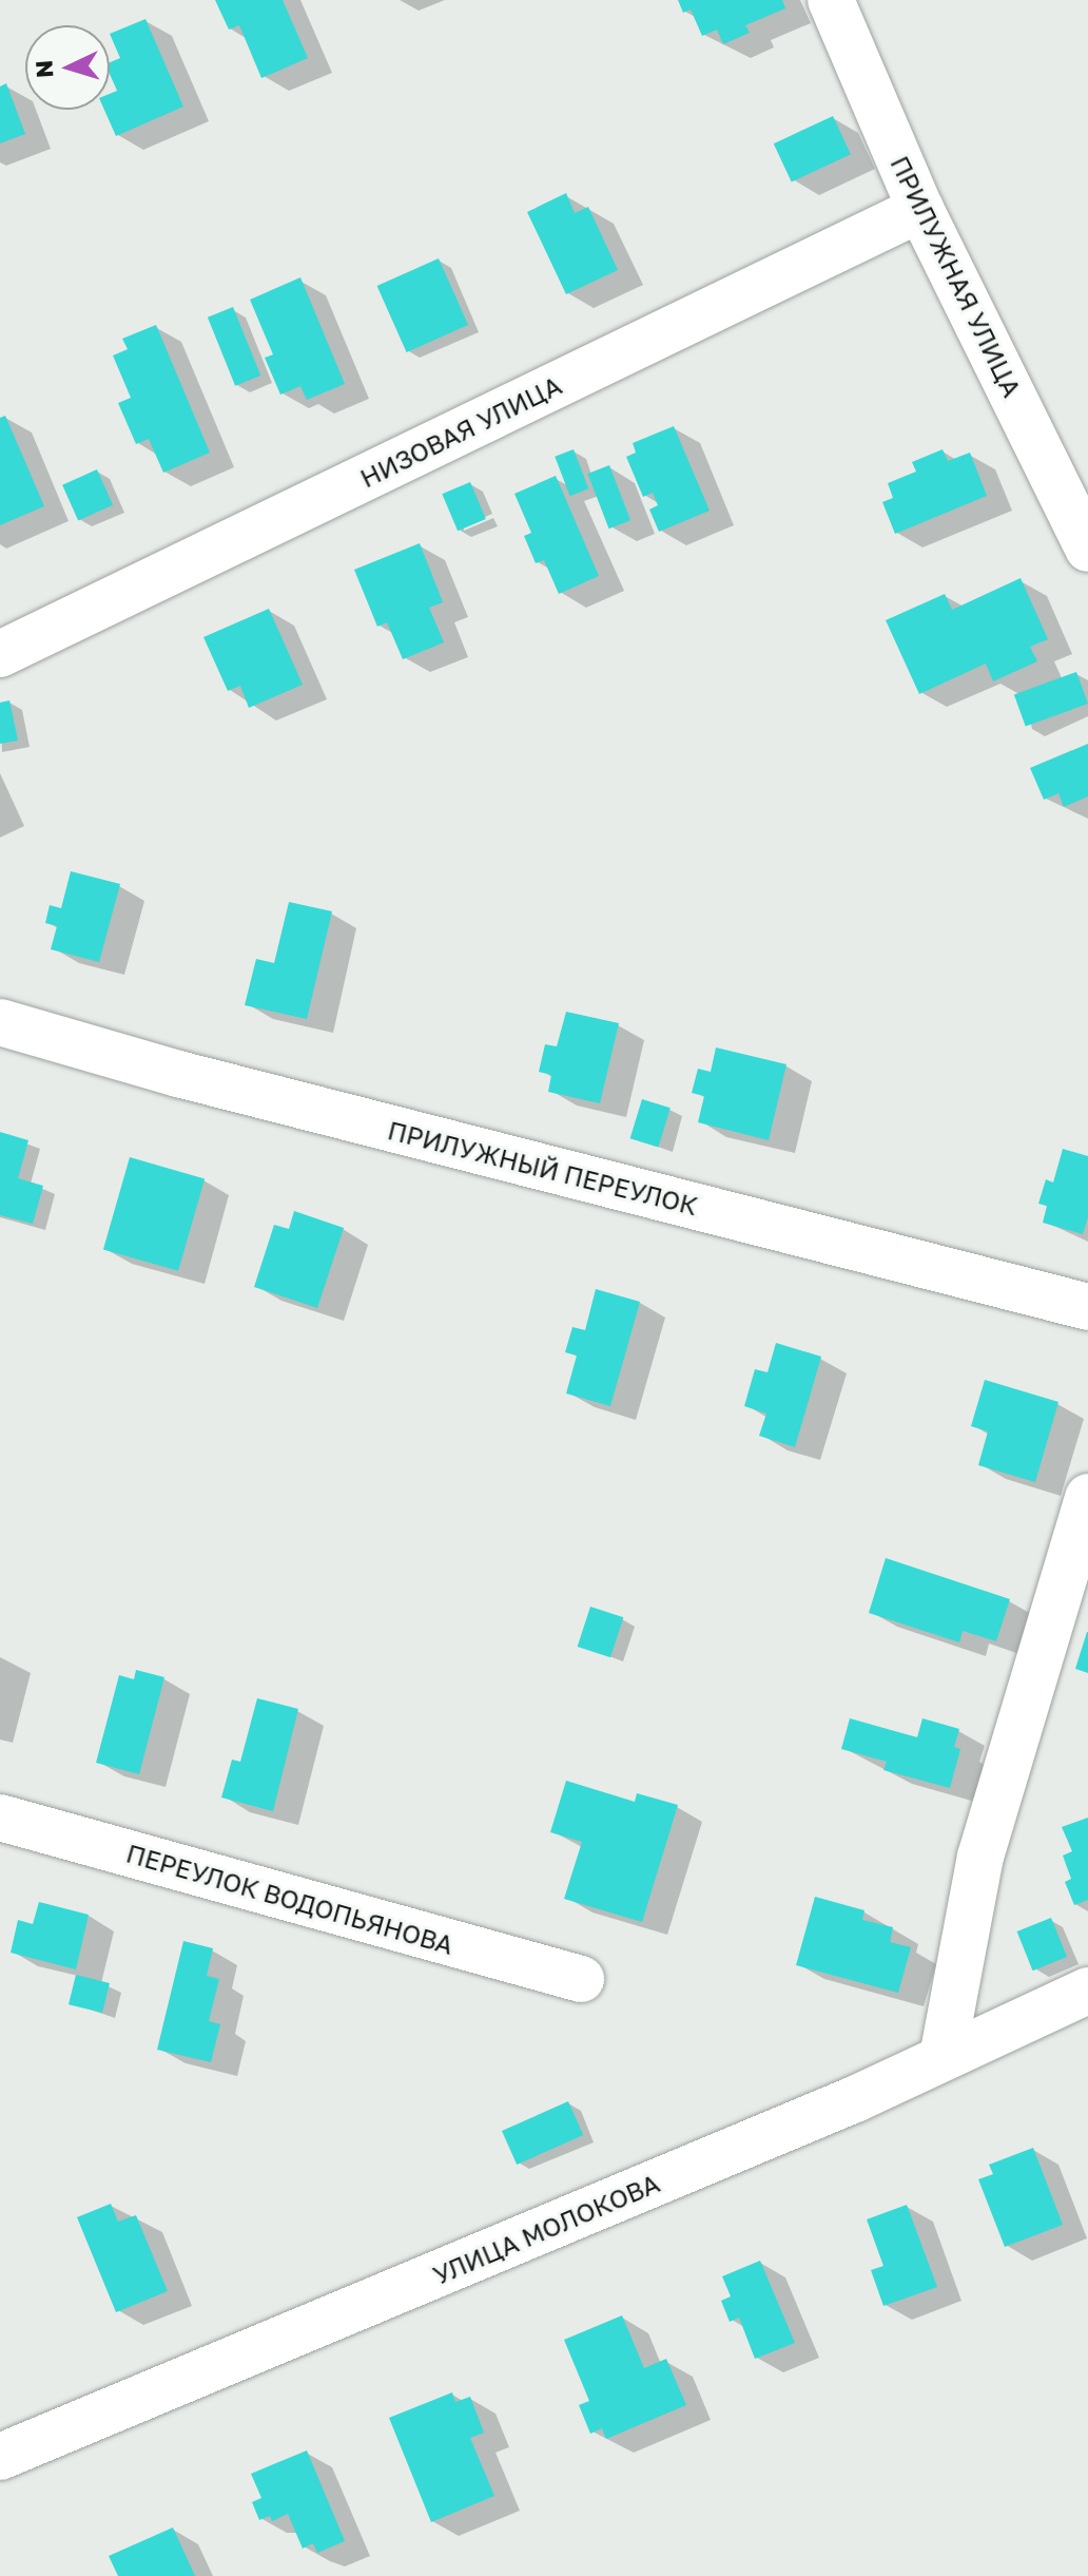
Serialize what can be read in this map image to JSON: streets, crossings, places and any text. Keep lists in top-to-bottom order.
{
  "streets": {
    "street": [
      "ПРИЛУЖНАЯ УЛИЦА",
      "НИЗОВАЯ УЛИЦА",
      "ПРИЛУЖНЫЙ ПЕРЕУЛОК",
      "ПЕРЕУЛОК ВОДОПЬЯНОВА",
      "УЛИЦА МОЛОКОВА"
    ]
  },
  "crossings": [
    ["ПРИЛУЖНАЯ УЛИЦА", "НИЗОВАЯ УЛИЦА"]
  ],
  "north": "left"
}
